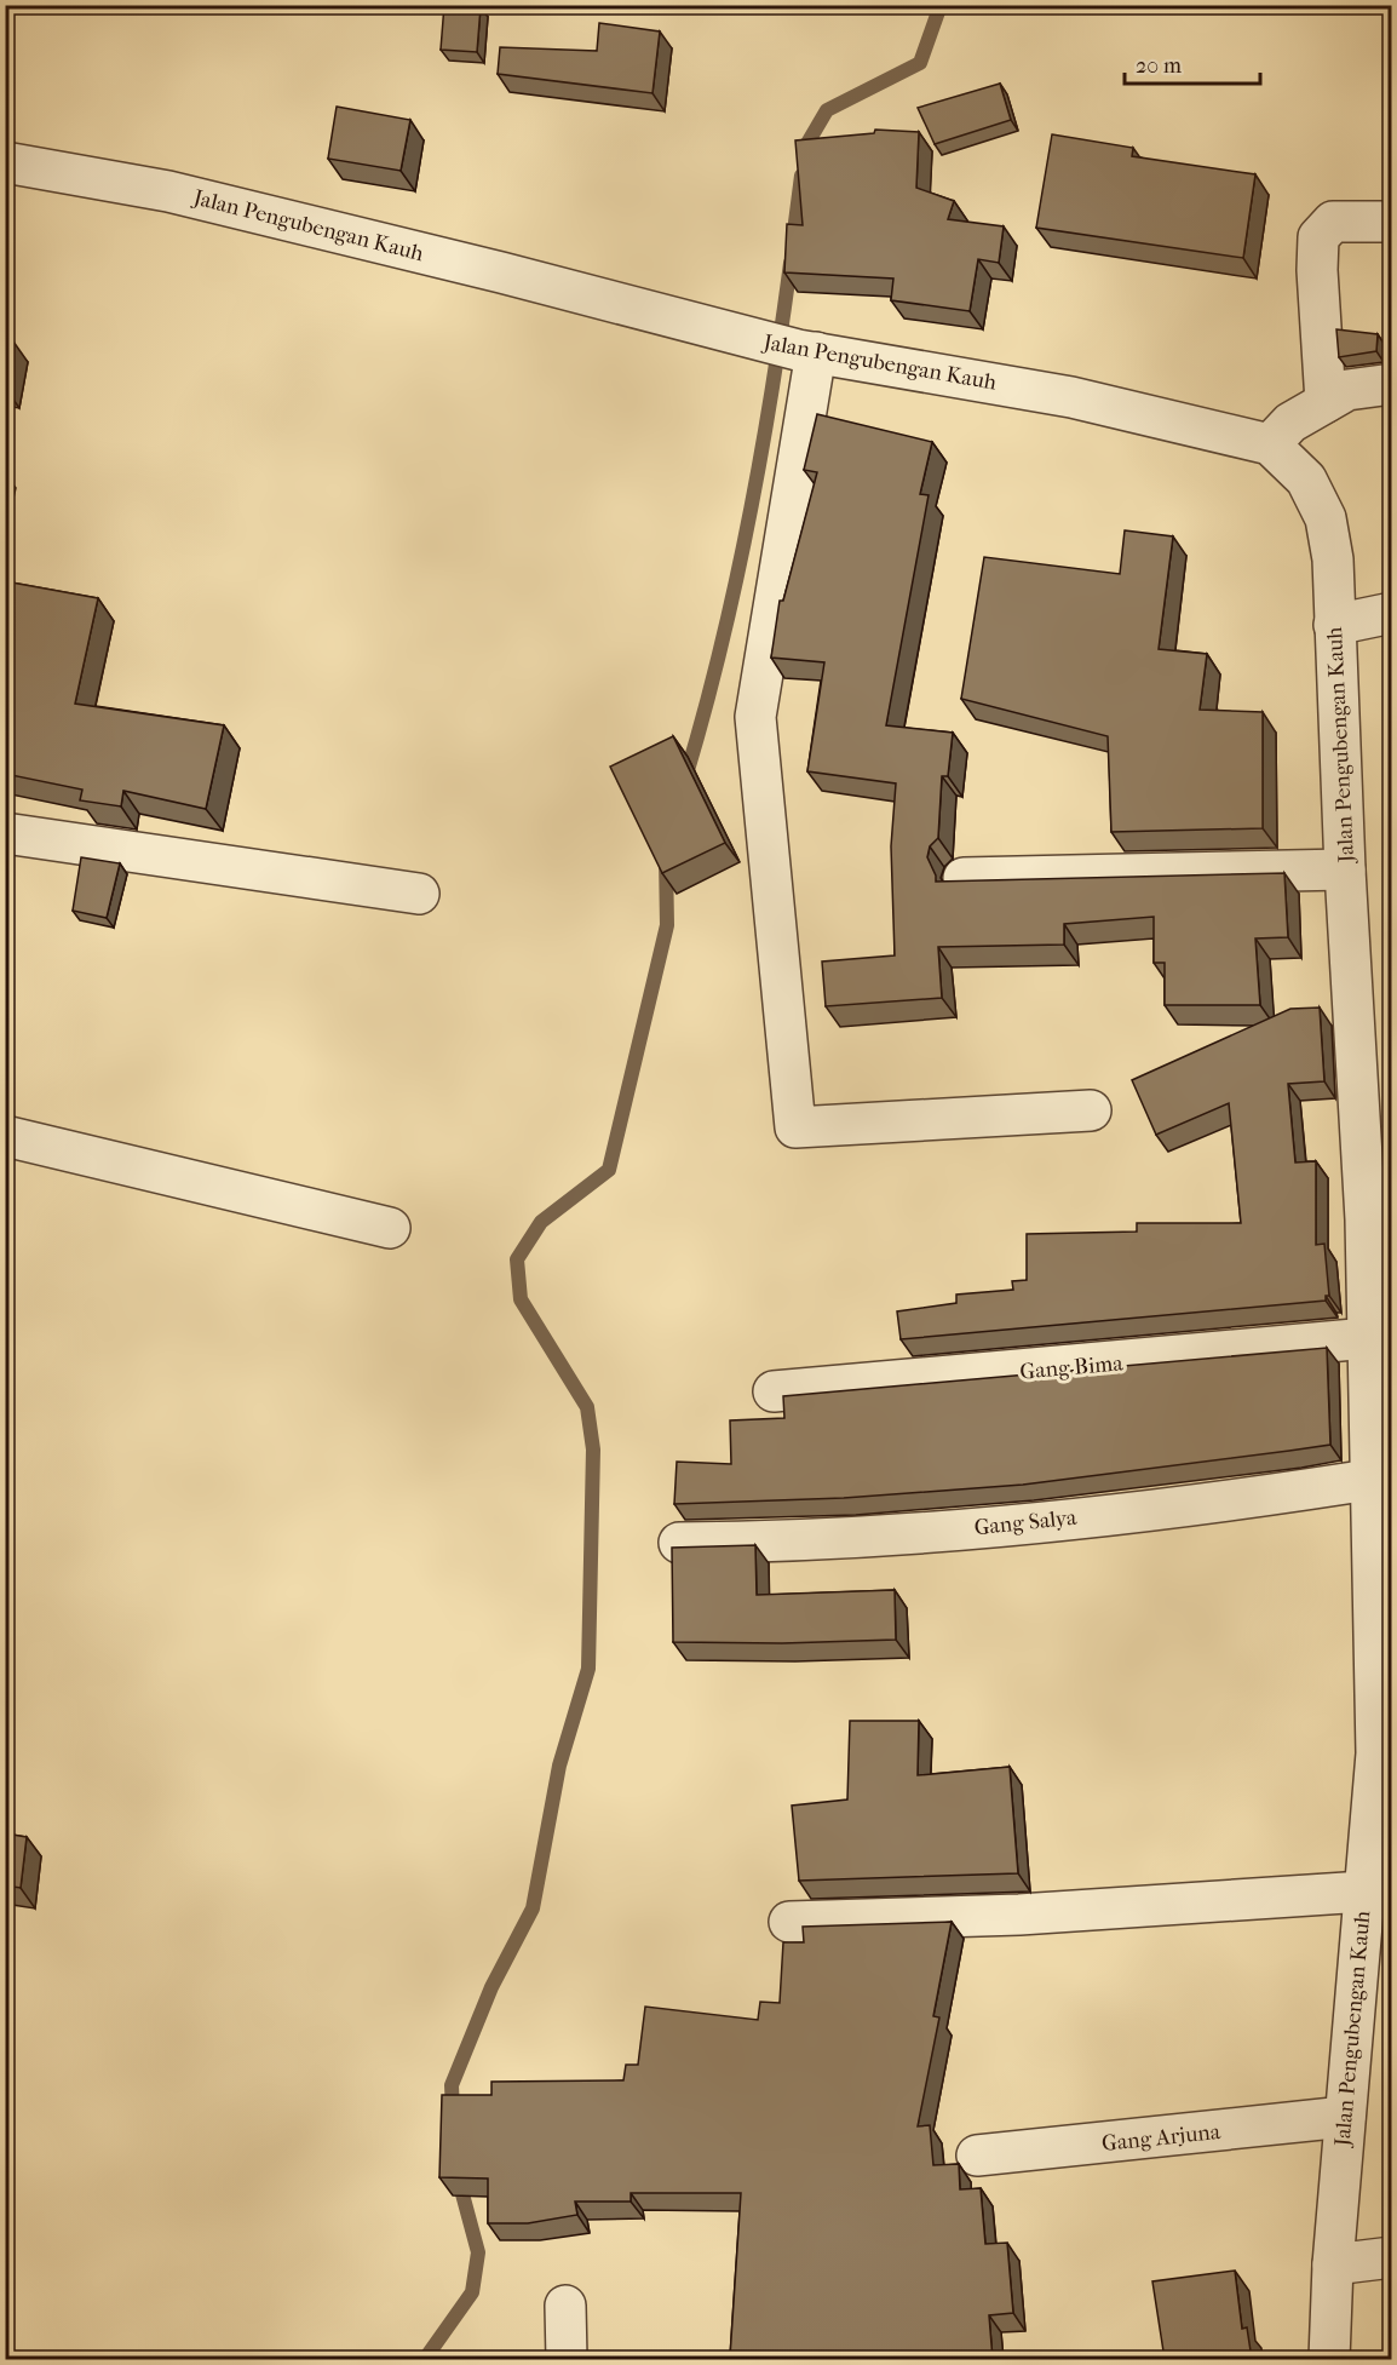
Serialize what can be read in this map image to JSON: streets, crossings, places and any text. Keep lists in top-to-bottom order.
{
  "streets": {
    "street": [
      "Jalan Pengubengan Kauh",
      "Gang Bima",
      "Gang Salya",
      "Gang Arjuna"
    ]
  },
  "crossings": [
    ["Jalan Pengubengan Kauh", "Gang Bima"],
    ["Jalan Pengubengan Kauh", "Gang Salya"],
    ["Jalan Pengubengan Kauh", "Gang Arjuna"]
  ],
  "scale_bar": "20 m"
}
